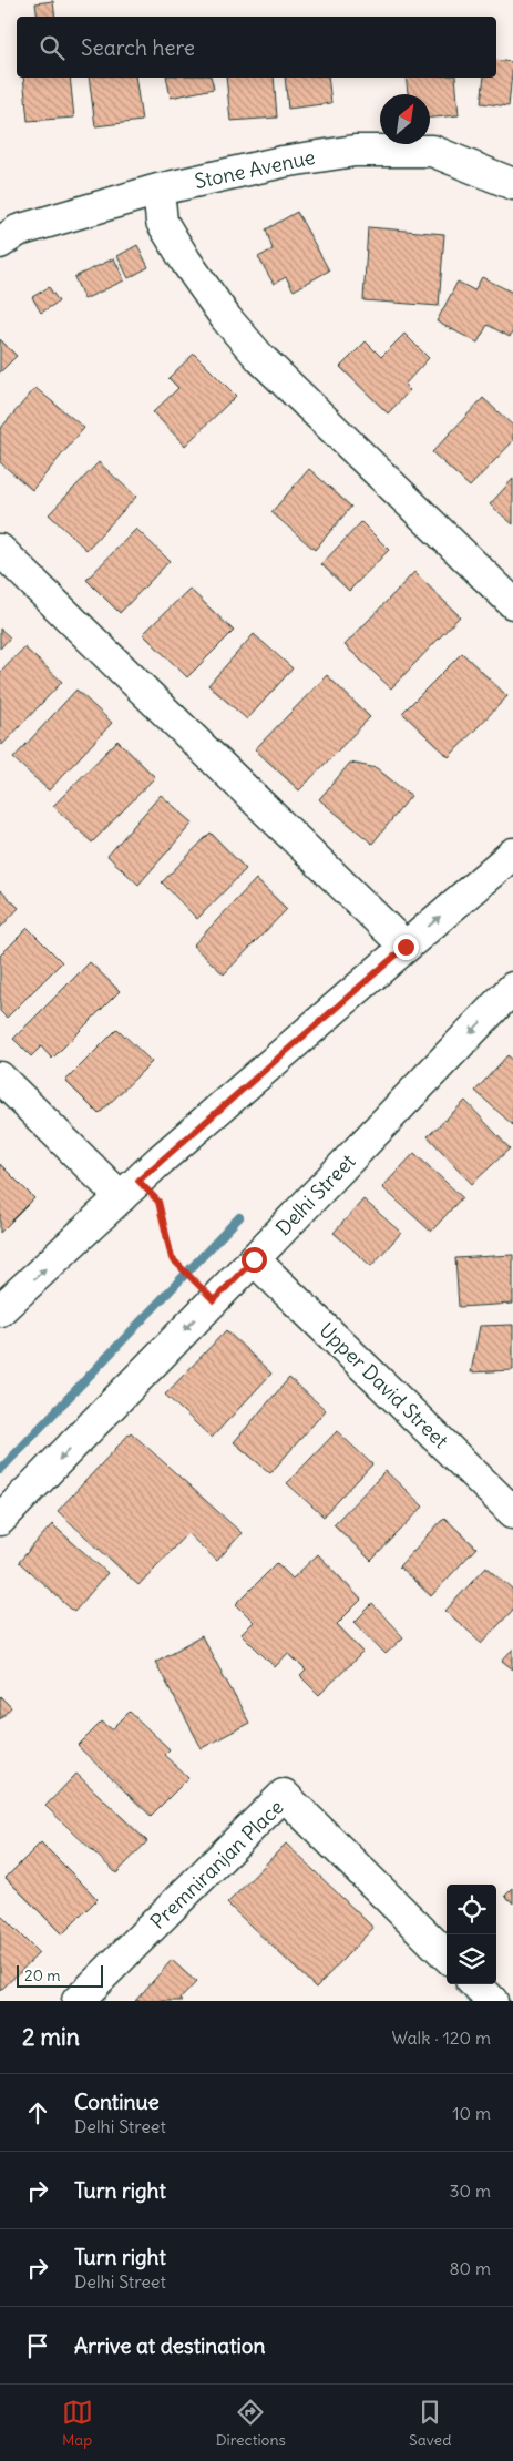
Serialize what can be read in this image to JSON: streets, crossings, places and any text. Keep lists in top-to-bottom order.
{
  "streets": {
    "street": [
      "Stone Avenue",
      "Delhi Street",
      "Upper David Street",
      "Premniranjan Place"
    ]
  },
  "crossings": [
    ["Delhi Street", "Upper David Street"]
  ],
  "scale_bar": "20 m",
  "north": "top right",
  "page": {
    "search": "Search here",
    "scale": "20 m",
    "heading": ["2 min", "Walk · 120 m"],
    "list": [
      ["Continue", "Delhi Street", "10 m"],
      ["Turn right", "30 m"],
      ["Turn right", "Delhi Street", "80 m"],
      "Arrive at destination"
    ],
    "nav": ["Map", "Directions", "Saved"]
  }
}
